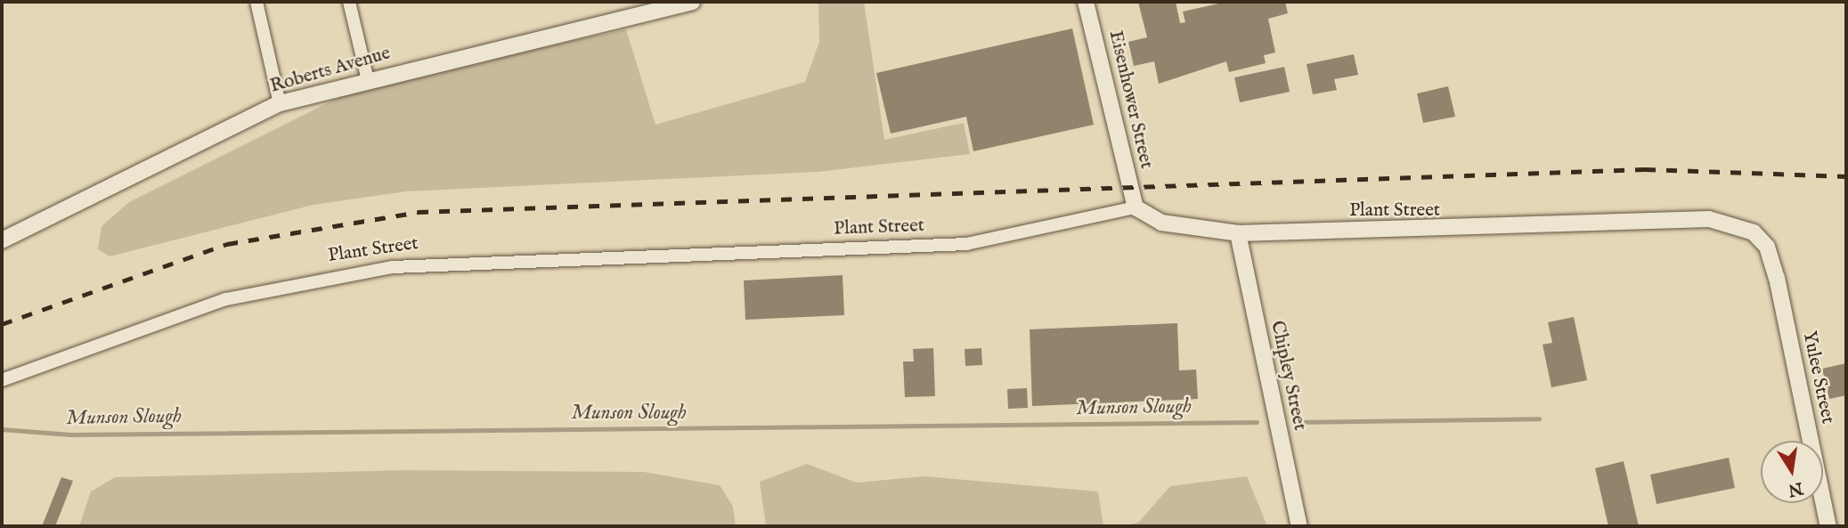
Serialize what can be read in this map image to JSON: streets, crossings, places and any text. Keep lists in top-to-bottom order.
{
  "streets": {
    "street": [
      "Roberts Avenue",
      "Eisenhower Street",
      "Plant Street",
      "Chipley Street",
      "Yulee Street"
    ]
  },
  "crossings": [
    ["Eisenhower Street", "Plant Street"],
    ["Plant Street", "Chipley Street"],
    ["Plant Street", "Yulee Street"]
  ],
  "water": ["Munson Slough"],
  "north": "bottom"
}
